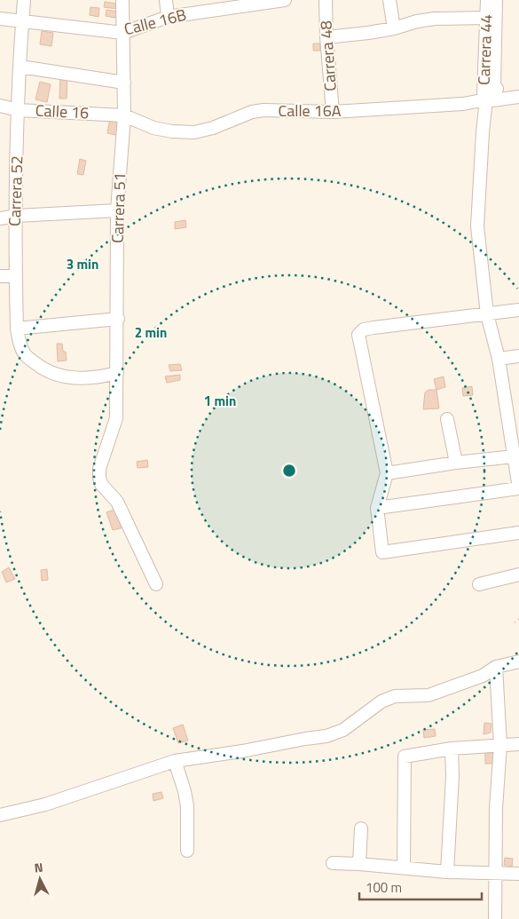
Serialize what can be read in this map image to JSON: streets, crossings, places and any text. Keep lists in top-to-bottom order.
{
  "streets": {
    "street": [
      "Calle 16B",
      "Carrera 44",
      "Carrera 48",
      "Calle 16A",
      "Calle 16",
      "Carrera 52",
      "Carrera 51"
    ]
  },
  "crossings": [
    ["Calle 16B", "Carrera 52"],
    ["Calle 16B", "Carrera 51"],
    ["Carrera 44", "Calle 16A"],
    ["Carrera 48", "Calle 16A"],
    ["Calle 16A", "Calle 16"],
    ["Calle 16A", "Carrera 51"],
    ["Calle 16", "Carrera 52"],
    ["Calle 16", "Carrera 51"],
    ["Carrera 52", "Carrera 51"]
  ],
  "scale_bar": "100 m",
  "north": "top",
  "rings": ["3 min", "2 min", "1 min"]
}
